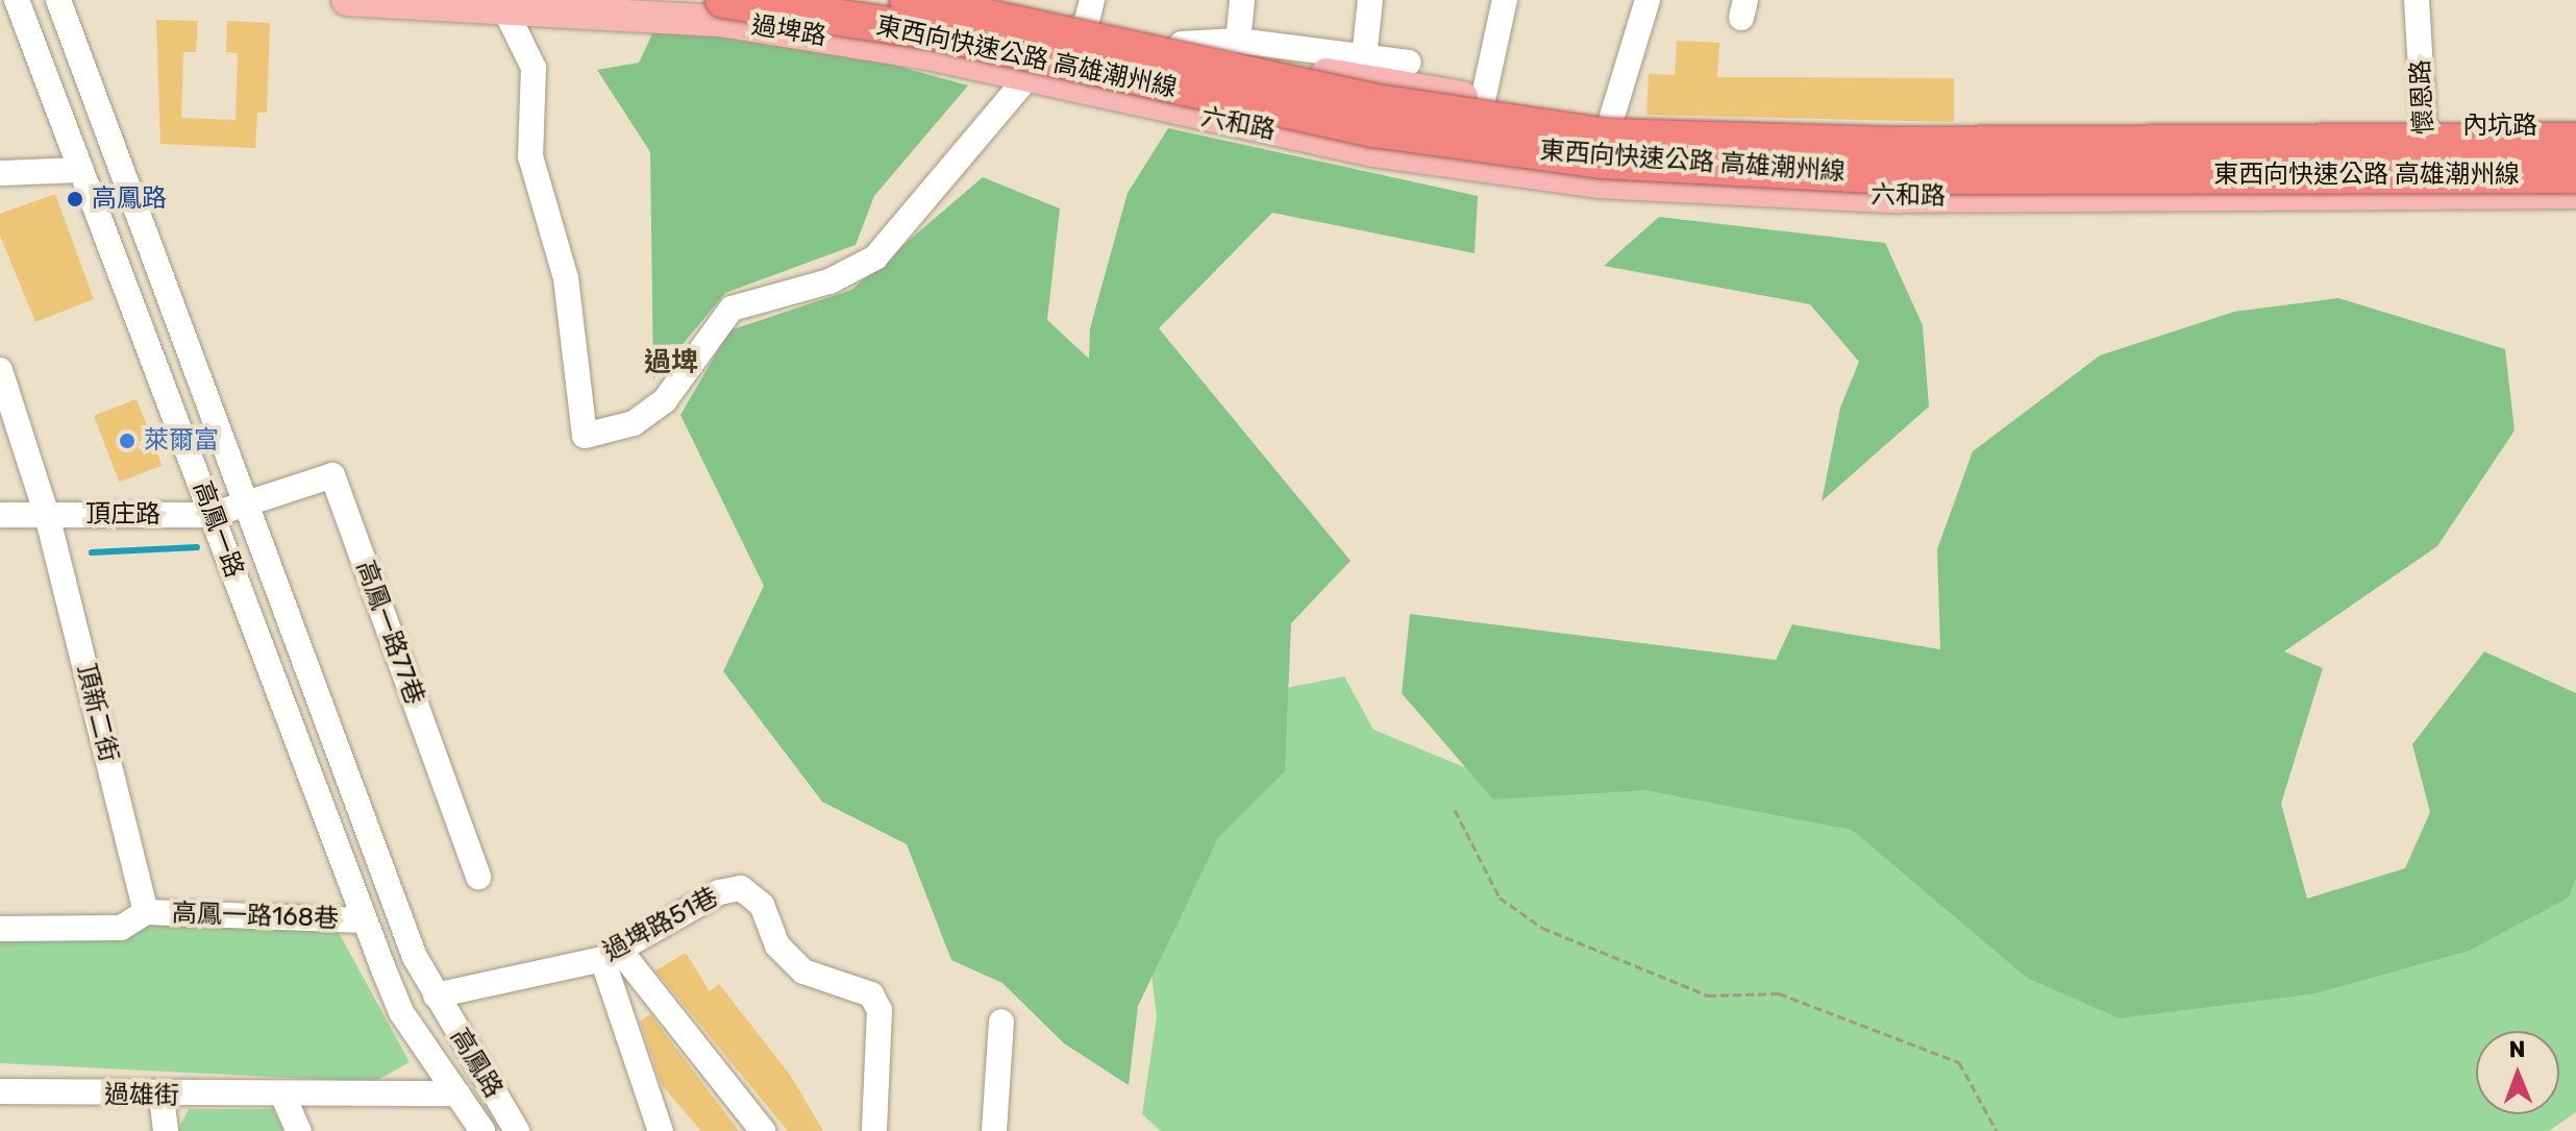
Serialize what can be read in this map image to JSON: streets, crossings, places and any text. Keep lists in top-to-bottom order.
{
  "streets": {
    "highway": ["東西向快速公路 高雄潮州線"],
    "main road": ["過埤路", "六和路", "內坑路"],
    "street": [
      "懷恩路",
      "頂庄路",
      "高鳳一路",
      "高鳳一路77巷",
      "頂新二街",
      "高鳳一路168巷",
      "過埤路51巷",
      "高鳳路",
      "過雄街"
    ]
  },
  "crossings": [
    ["過埤路", "六和路"],
    ["懷恩路", "六和路"],
    ["懷恩路", "內坑路"],
    ["頂庄路", "高鳳一路"],
    ["頂庄路", "高鳳一路77巷"],
    ["頂庄路", "頂新二街"],
    ["高鳳一路", "高鳳一路77巷"],
    ["高鳳一路", "高鳳一路168巷"],
    ["高鳳一路", "過埤路51巷"],
    ["高鳳一路", "高鳳路"],
    ["頂新二街", "高鳳一路168巷"],
    ["過埤路51巷", "高鳳路"],
    ["高鳳路", "過雄街"]
  ],
  "districts": ["過埤"],
  "places": ["高鳳路", "萊爾富"],
  "north": "top"
}
